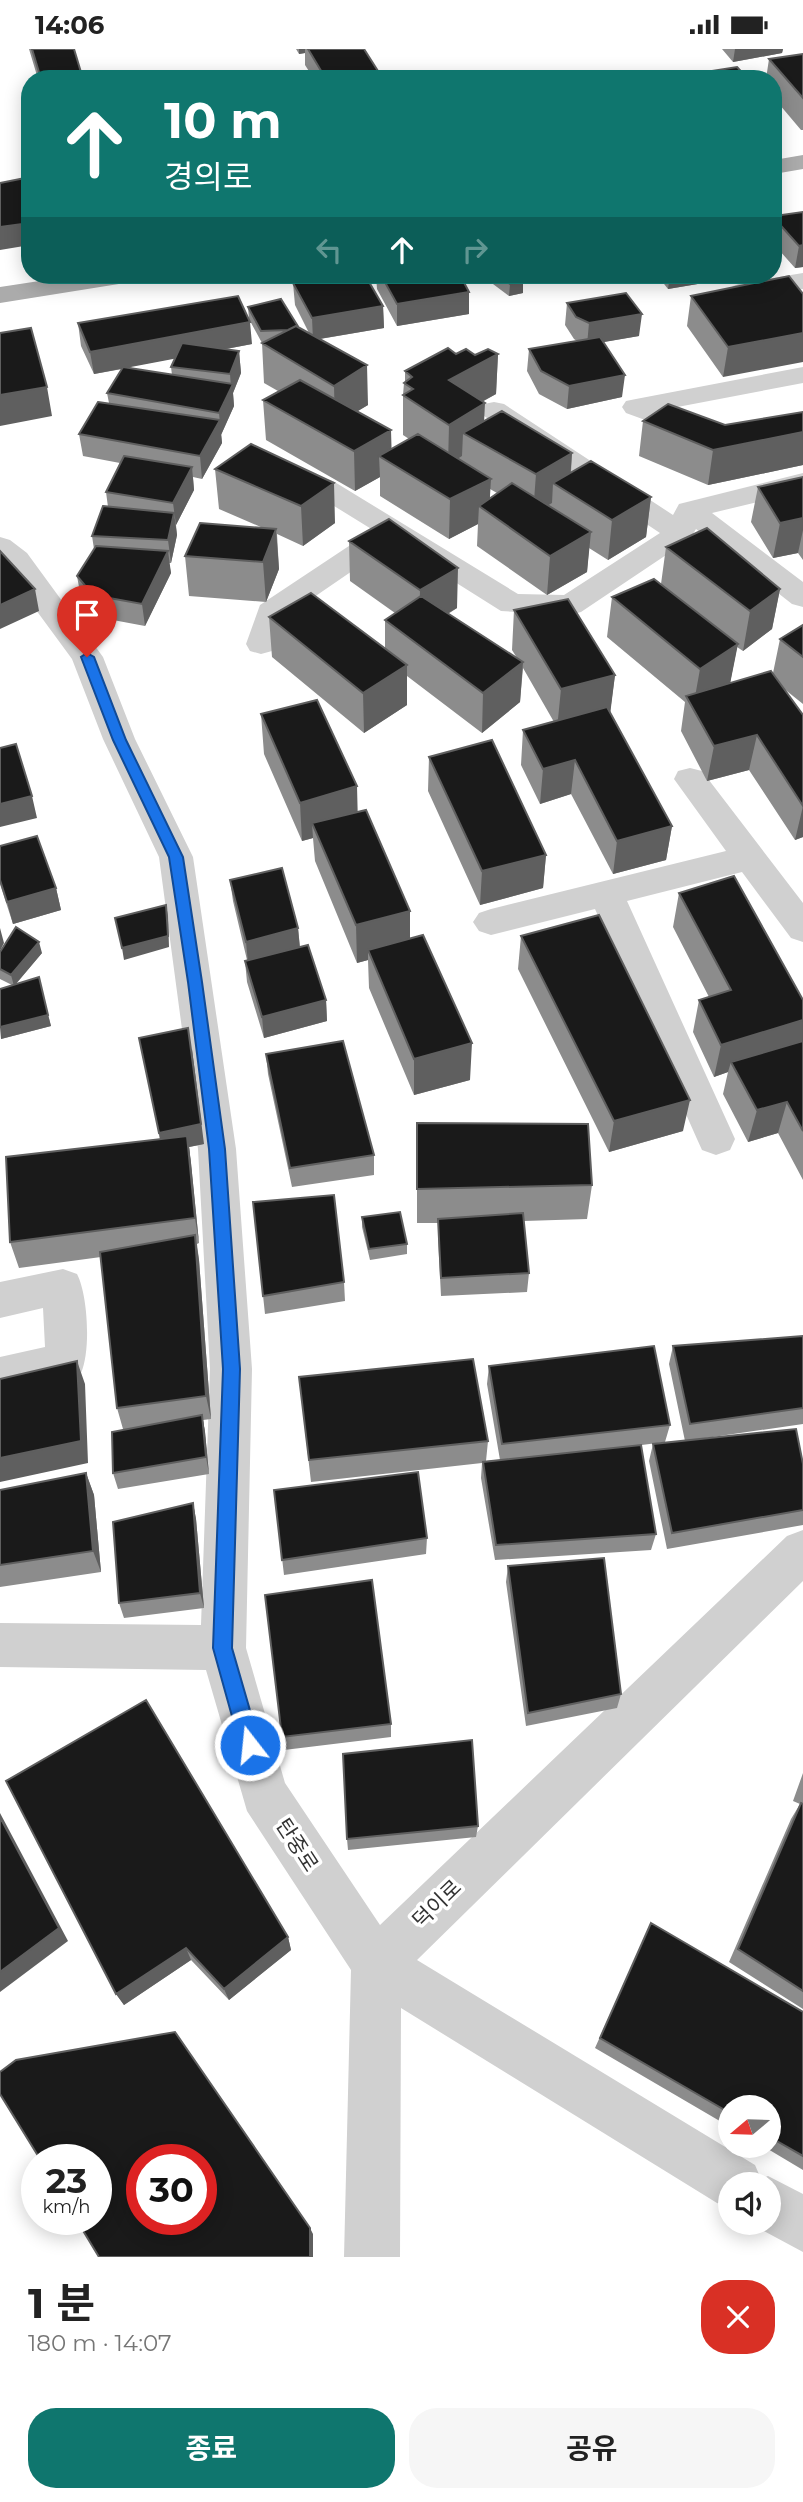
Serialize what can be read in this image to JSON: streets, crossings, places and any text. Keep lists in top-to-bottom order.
{
  "streets": {
    "street": ["탄중로", "덕이로"]
  },
  "crossings": [
    ["탄중로", "덕이로"]
  ],
  "north": "left",
  "page": {
    "status": "14:06",
    "turn": ["10 m", "경의로"],
    "speed": "23 km/h",
    "limit": "30",
    "heading": ["1 분", "180 m · 14:07"],
    "buttons": ["종료", "공유"]
  }
}
